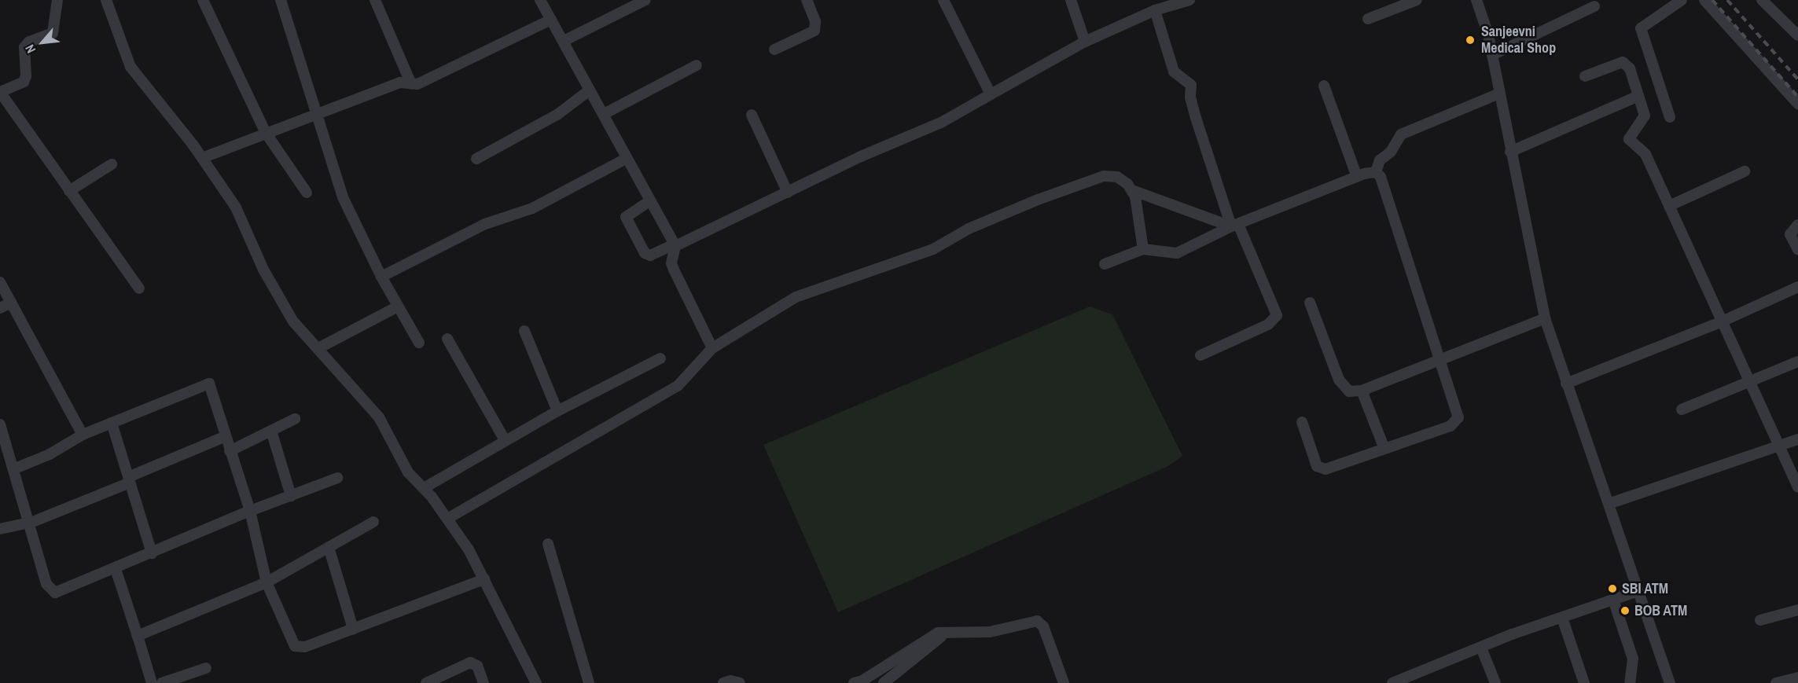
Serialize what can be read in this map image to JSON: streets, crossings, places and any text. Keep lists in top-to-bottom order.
{
  "places": ["Sanjeevni Medical Shop", "SBI ATM", "BOB ATM"],
  "north": "bottom left"
}
